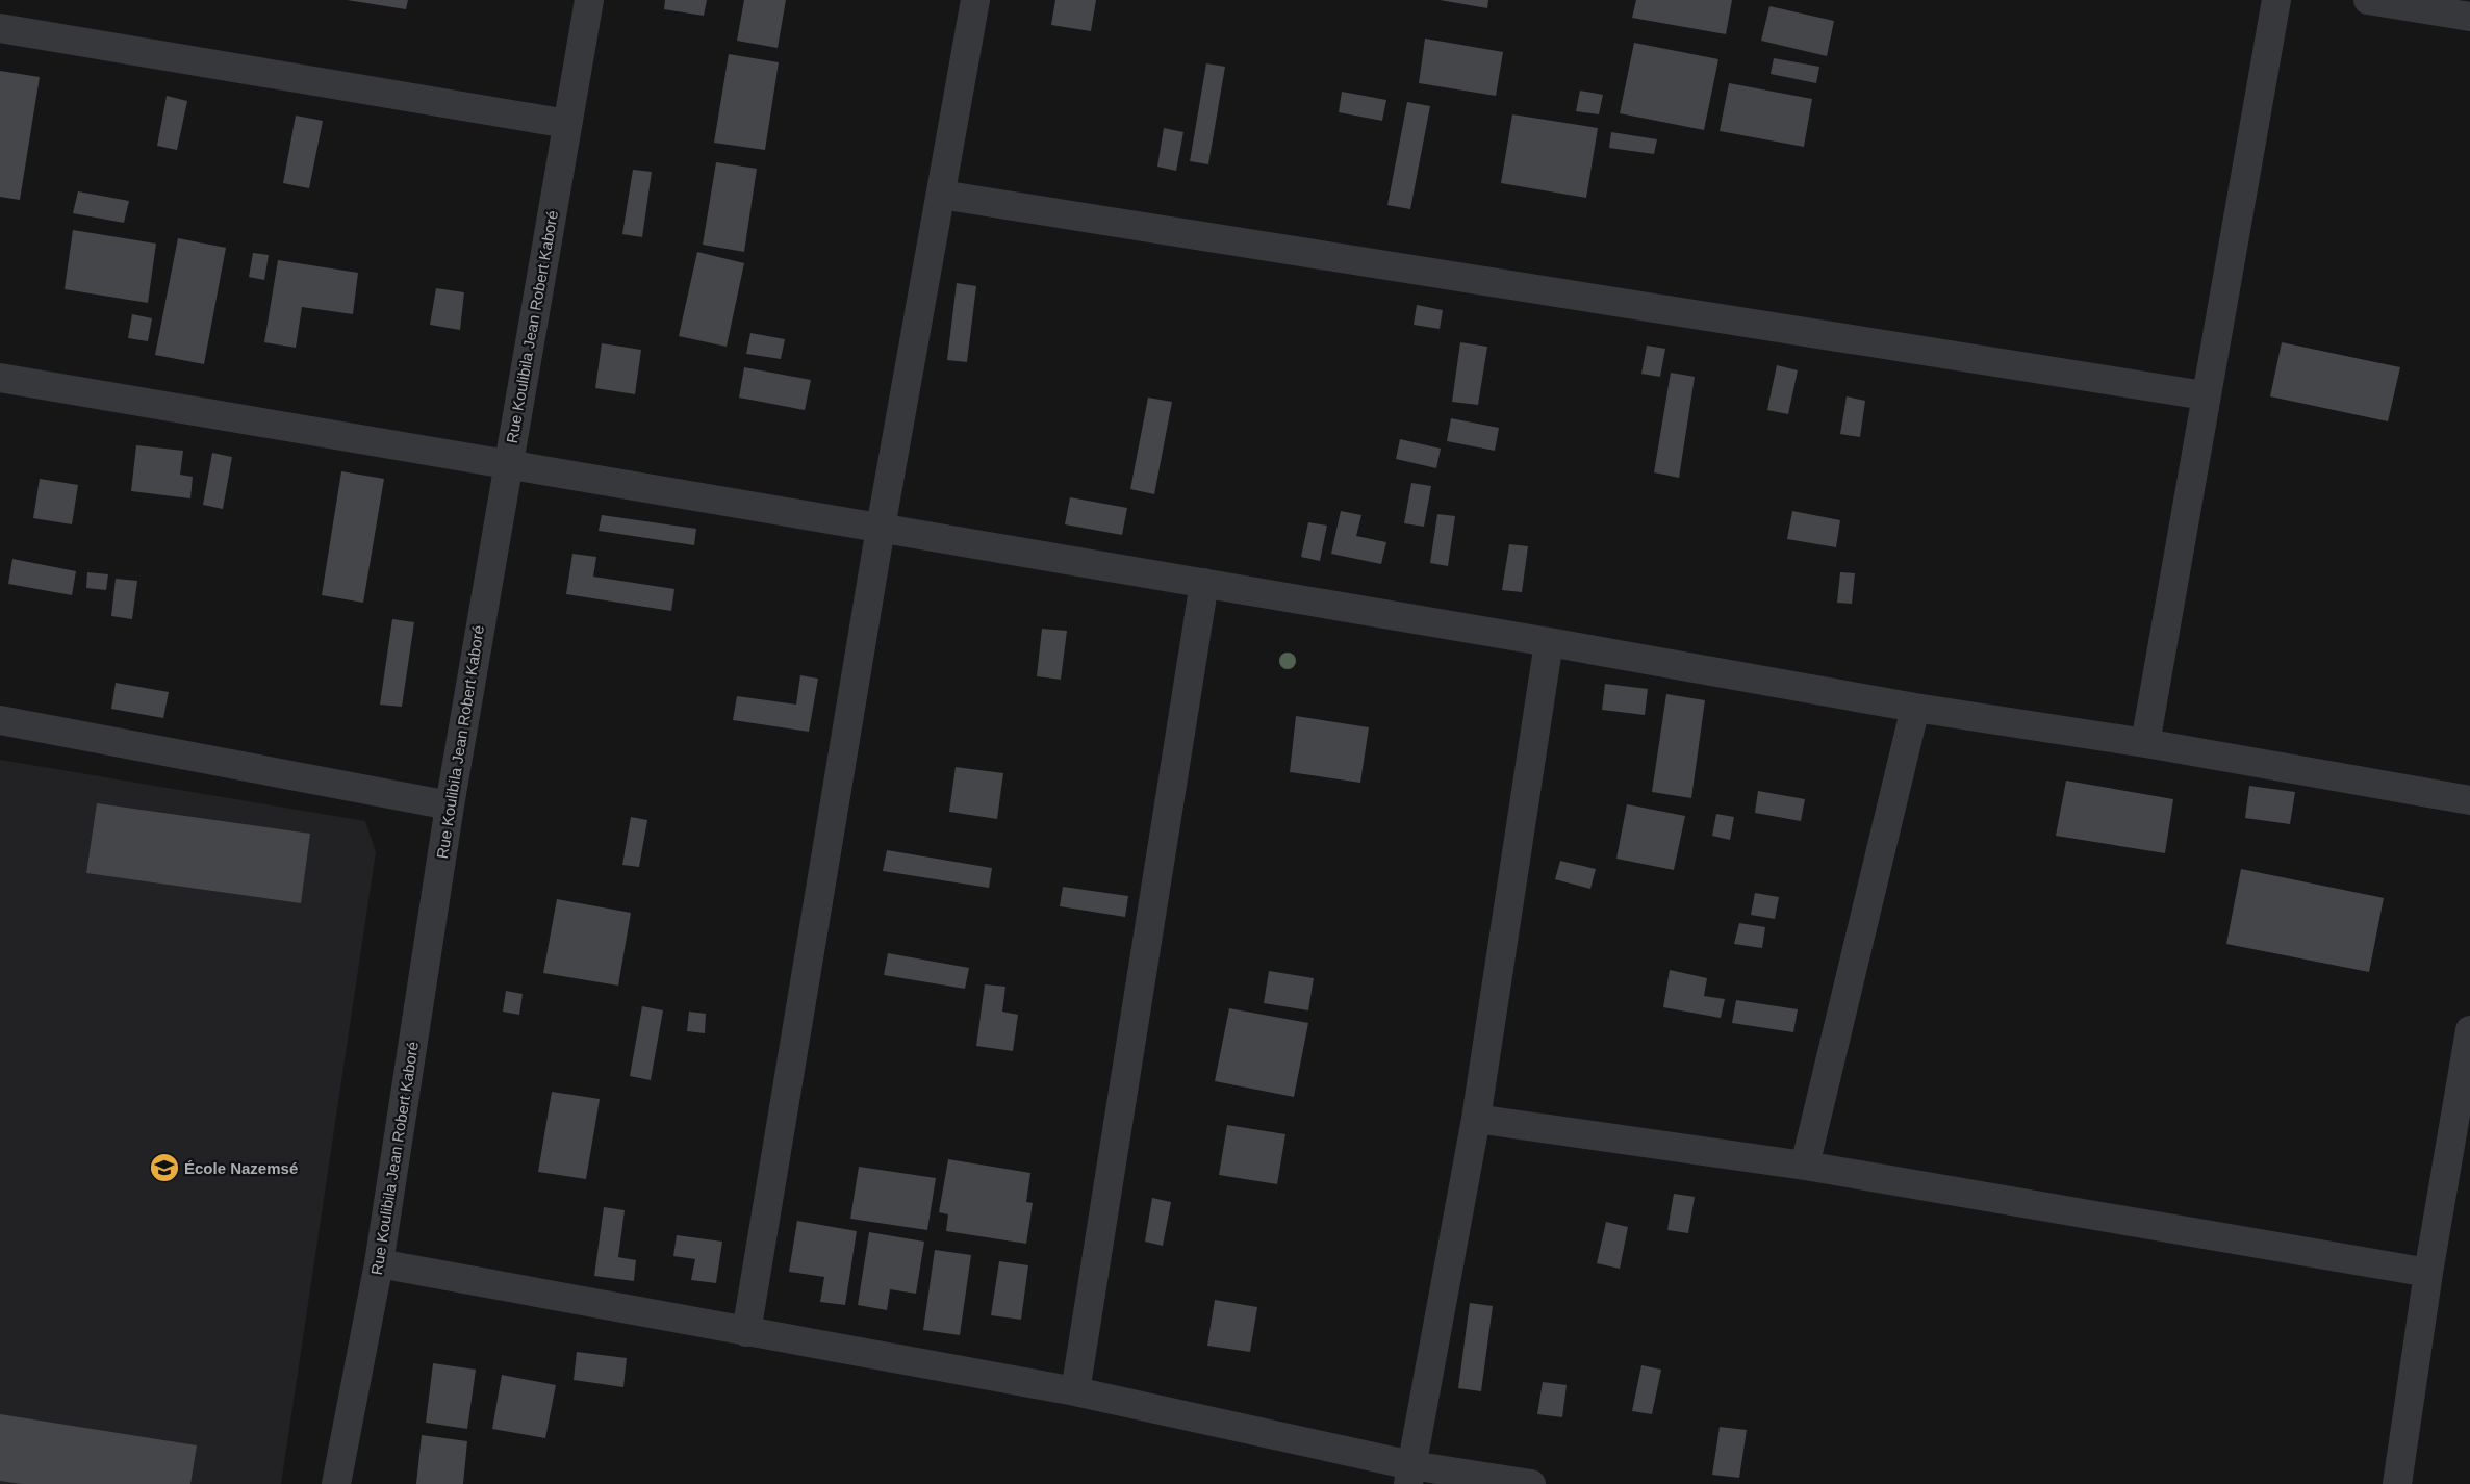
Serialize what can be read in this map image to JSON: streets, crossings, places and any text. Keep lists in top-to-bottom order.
{
  "streets": {
    "street": ["Rue Koulibila Jean Robert Kaboré"]
  },
  "places": {
    "school or university": ["École Nazemsé"]
  }
}
